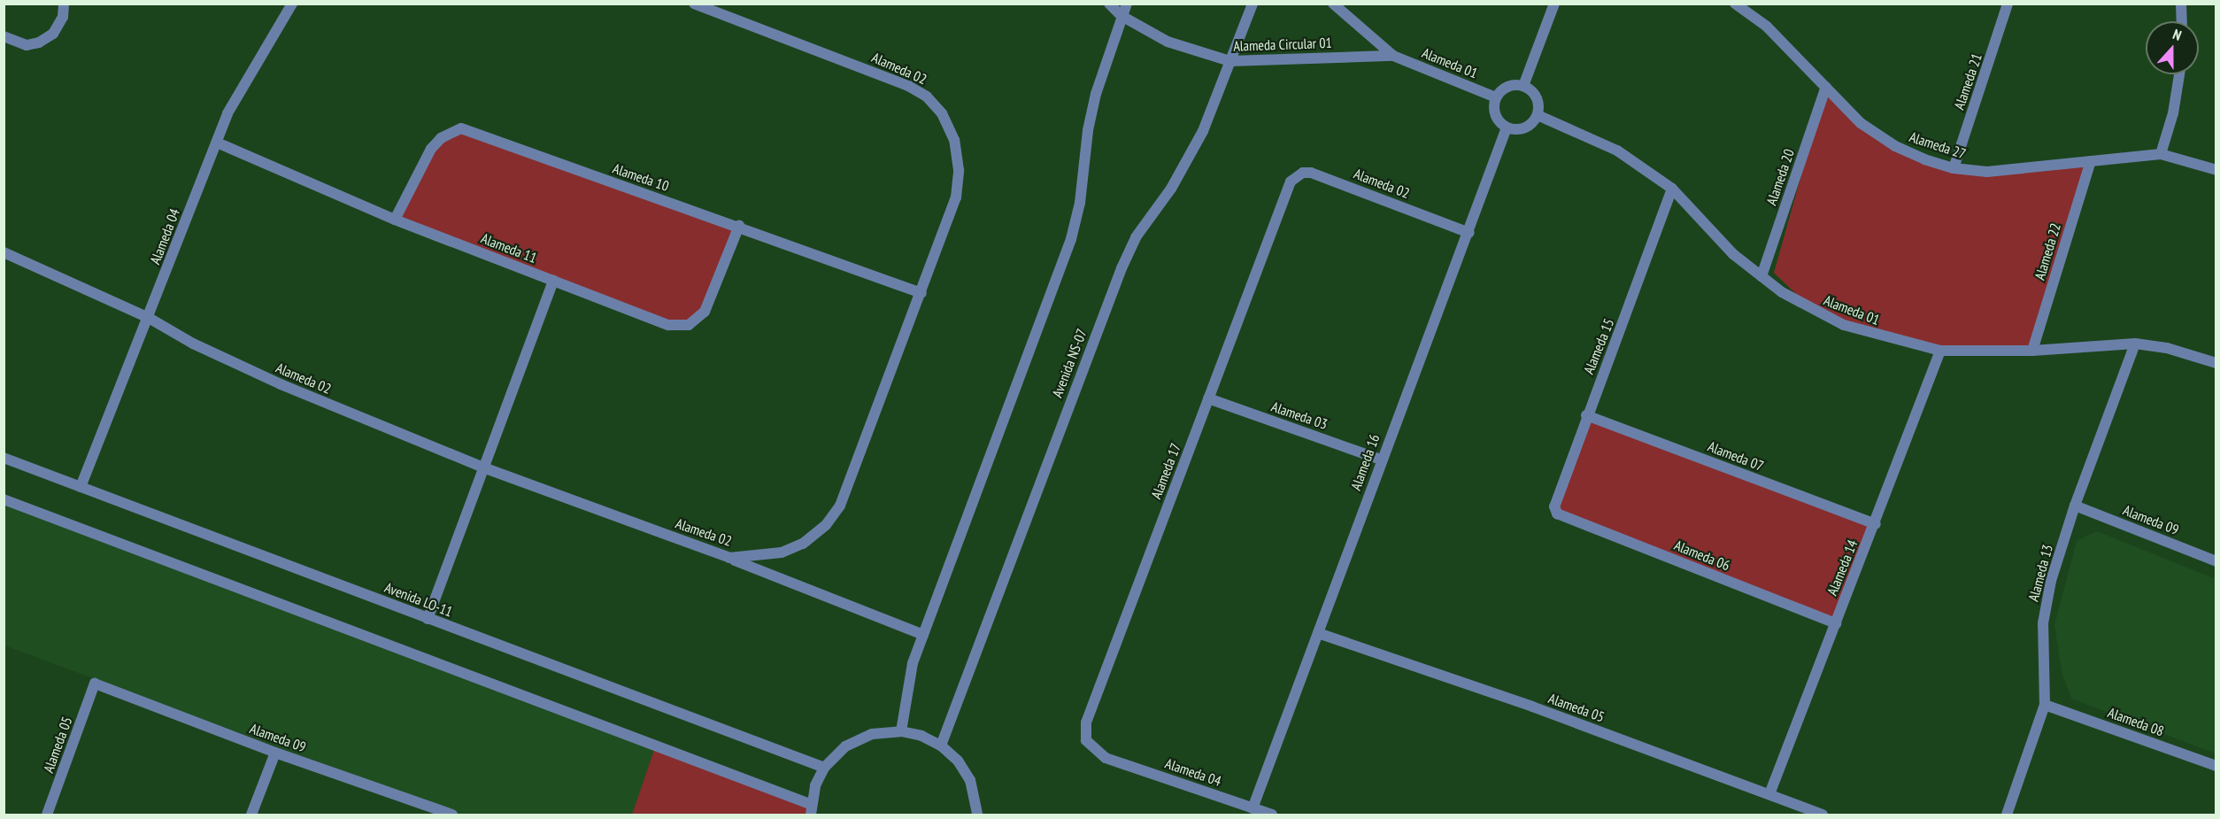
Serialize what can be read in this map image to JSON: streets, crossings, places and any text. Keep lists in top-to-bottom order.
{
  "streets": {
    "street": [
      "Alameda Circular 01",
      "Alameda 01",
      "Alameda 02",
      "Alameda 21",
      "Alameda 27",
      "Alameda 10",
      "Alameda 20",
      "Alameda 04",
      "Alameda 11",
      "Alameda 22",
      "Alameda 15",
      "Avenida NS-07",
      "Alameda 03",
      "Alameda 07",
      "Alameda 16",
      "Alameda 17",
      "Alameda 09",
      "Alameda 06",
      "Alameda 14",
      "Alameda 13",
      "Avenida LO-11",
      "Alameda 05",
      "Alameda 08"
    ]
  },
  "crossings": [
    ["Alameda Circular 01", "Alameda 01"],
    ["Alameda Circular 01", "Avenida NS-07"],
    ["Alameda 01", "Alameda 20"],
    ["Alameda 01", "Alameda 22"],
    ["Alameda 01", "Alameda 15"],
    ["Alameda 01", "Alameda 16"],
    ["Alameda 01", "Alameda 14"],
    ["Alameda 01", "Alameda 13"],
    ["Alameda 02", "Alameda 10"],
    ["Alameda 02", "Alameda 04"],
    ["Alameda 02", "Alameda 16"],
    ["Alameda 02", "Alameda 17"],
    ["Alameda 21", "Alameda 27"],
    ["Alameda 27", "Alameda 20"],
    ["Alameda 27", "Alameda 22"],
    ["Alameda 10", "Alameda 11"],
    ["Alameda 04", "Alameda 11"],
    ["Alameda 04", "Alameda 16"],
    ["Alameda 04", "Alameda 17"],
    ["Alameda 04", "Avenida LO-11"],
    ["Alameda 15", "Alameda 07"],
    ["Alameda 15", "Alameda 06"],
    ["Alameda 03", "Alameda 16"],
    ["Alameda 03", "Alameda 17"],
    ["Alameda 07", "Alameda 14"],
    ["Alameda 16", "Alameda 05"],
    ["Alameda 09", "Alameda 13"],
    ["Alameda 09", "Alameda 05"],
    ["Alameda 06", "Alameda 14"],
    ["Alameda 14", "Alameda 05"],
    ["Alameda 13", "Alameda 08"]
  ],
  "north": "top"
}
